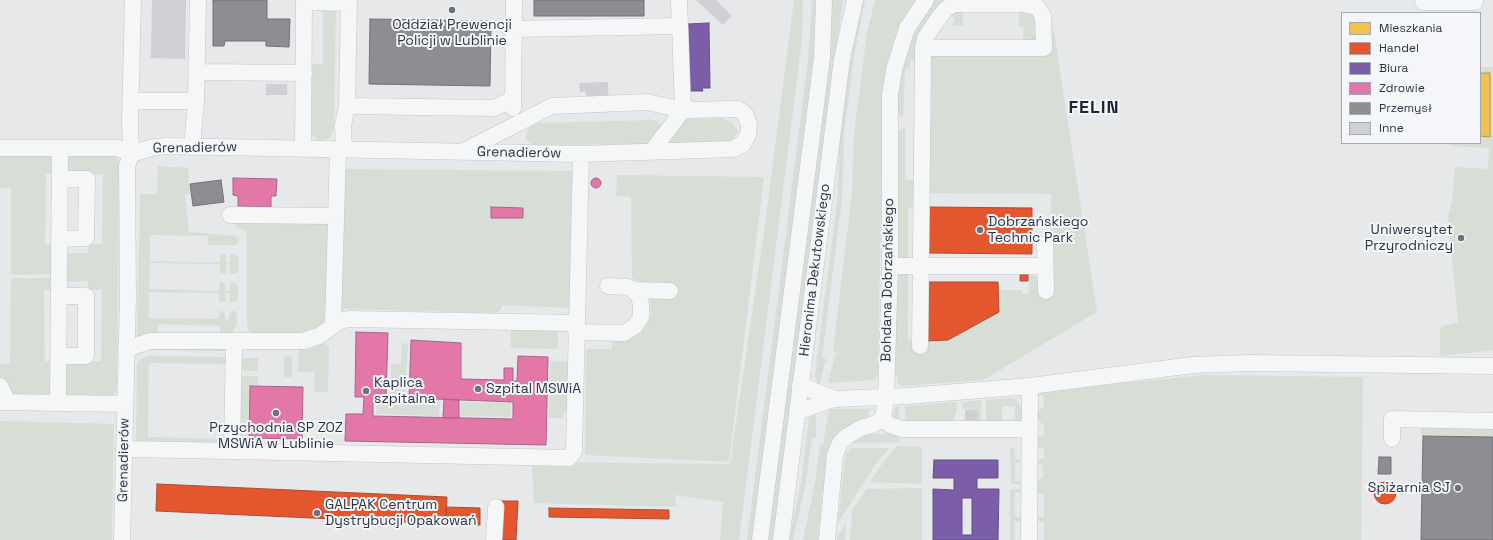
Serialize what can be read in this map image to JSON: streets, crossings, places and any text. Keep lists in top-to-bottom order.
{
  "streets": {
    "street": ["Grenadierów", "Hieronima Dekutowskiego", "Bohdana Dobrzańskiego"]
  },
  "districts": ["FELIN"],
  "places": [
    "Oddział Prewencji Policji w Lublinie",
    "Dobrzańskiego Technic Park",
    "Uniwersytet Przyrodniczy",
    "Szpital MSWiA",
    "Kaplica szpitalna",
    "Przychodnia SP ZOZ MSWiA w Lublinie",
    "Spiżarnia SJ",
    "GALPAK Centrum Dystrybucji Opakowań"
  ],
  "legend": [
    "Mieszkania",
    "Handel",
    "Biura",
    "Zdrowie",
    "Przemysł",
    "Inne"
  ]
}
